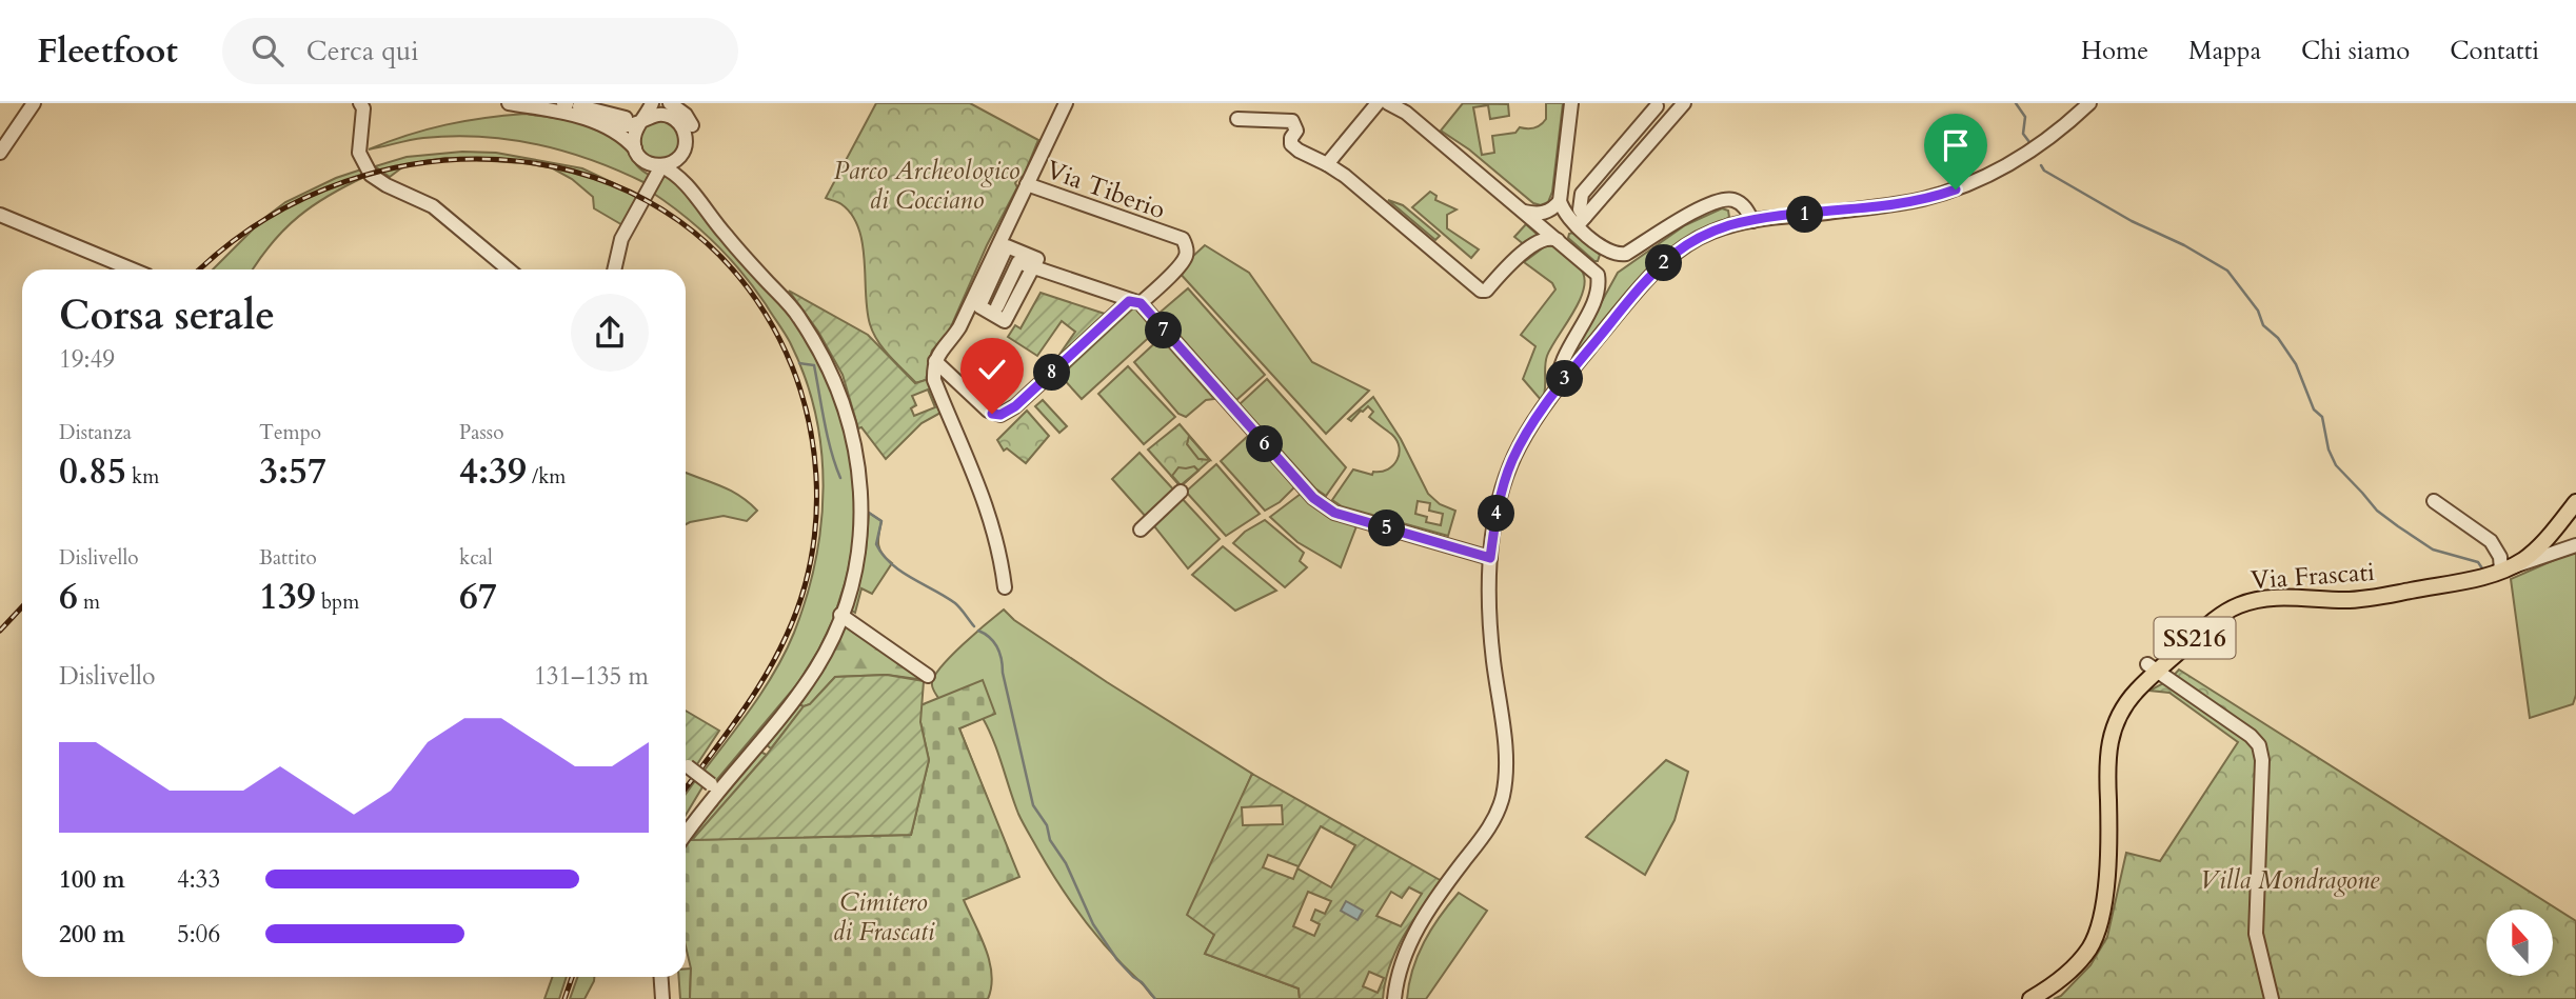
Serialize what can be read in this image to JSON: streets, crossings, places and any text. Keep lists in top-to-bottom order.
{
  "streets": {
    "main road": ["Via Frascati", "SS216"],
    "street": ["Via Tiberio"]
  },
  "parks": ["Parco Archeologico di Cocciano", "Villa Mondragone", "Cimitero di Frascati"],
  "north": "top",
  "page": {
    "header": "Fleetfoot",
    "search": "Cerca qui",
    "nav": [
      "Home",
      "Mappa",
      "Chi siamo",
      "Contatti"
    ],
    "pins": [
      "1",
      "2",
      "7",
      "8",
      "3",
      "6",
      "4",
      "5"
    ],
    "heading": ["Corsa serale", "19:49"],
    "stats": [
      ["Distanza", "0.85 km"],
      ["Tempo", "3:57"],
      ["Passo", "4:39 /km"],
      ["Dislivello", "6 m"],
      ["Battito", "139 bpm"],
      ["kcal", "67"]
    ],
    "chart": ["Dislivello", "131–135 m"],
    "list": [
      {
        "name": "100 m",
        "note": "4:33"
      },
      {
        "name": "200 m",
        "note": "5:06"
      }
    ]
  }
}
